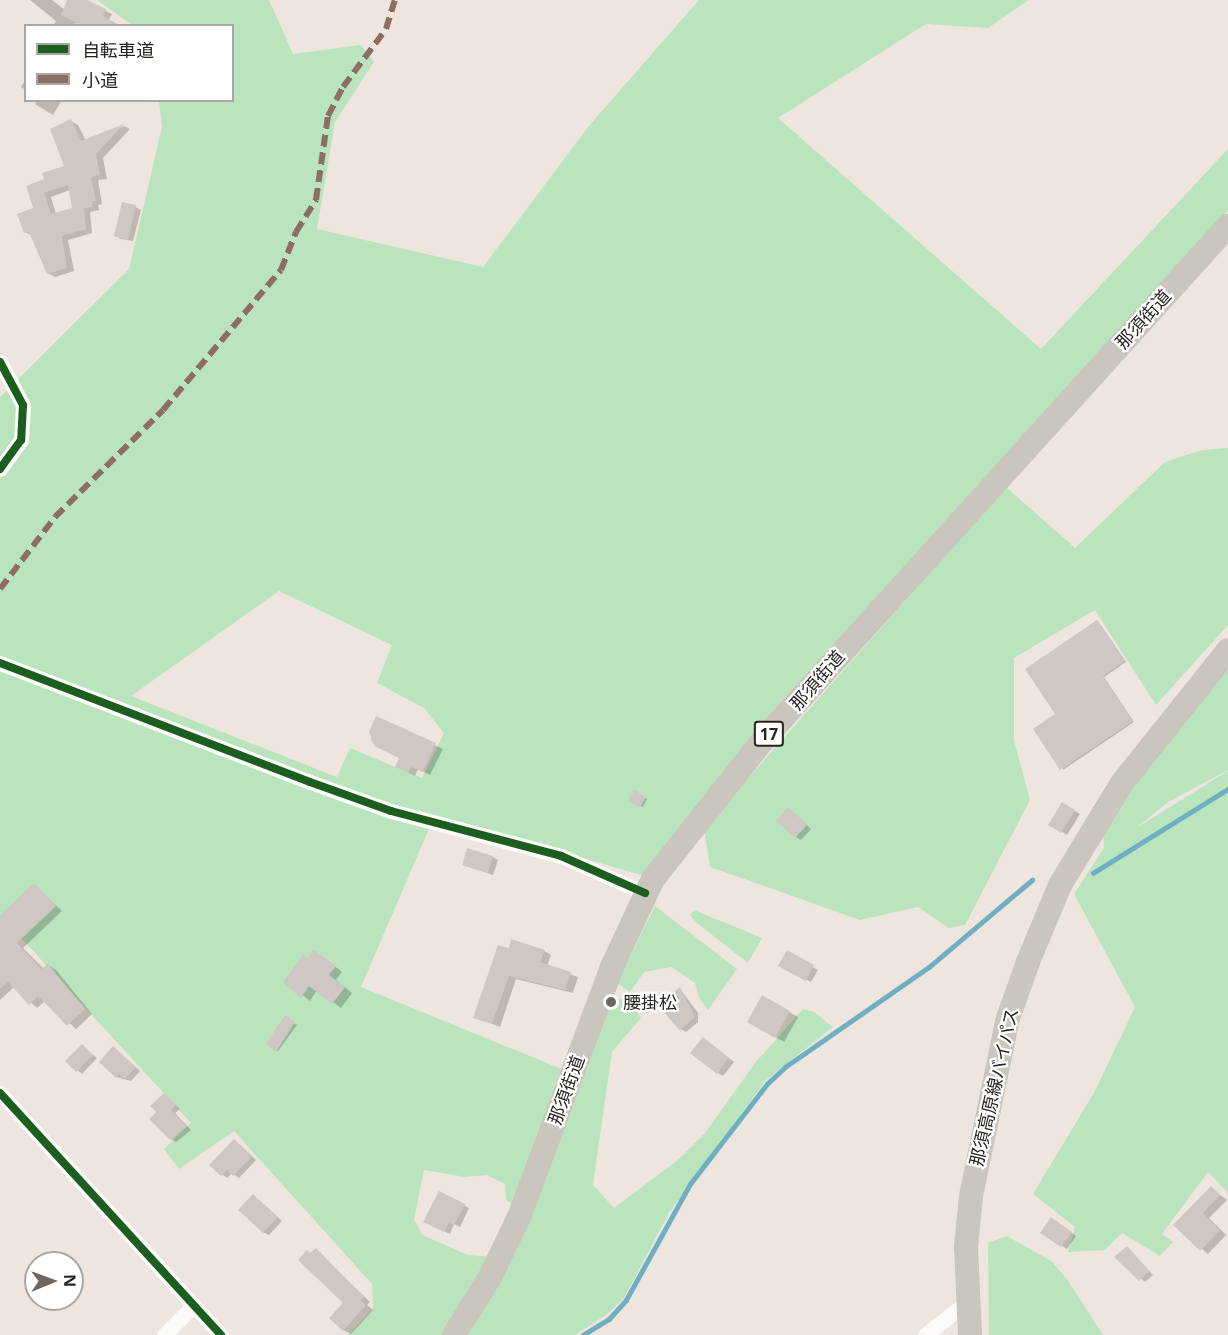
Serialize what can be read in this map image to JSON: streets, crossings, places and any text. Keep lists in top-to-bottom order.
{
  "streets": {
    "main road": ["那須街道", "17", "那須高原線バイパス"]
  },
  "places": ["腰掛松"],
  "legend": ["自転車道", "小道"],
  "north": "right"
}
